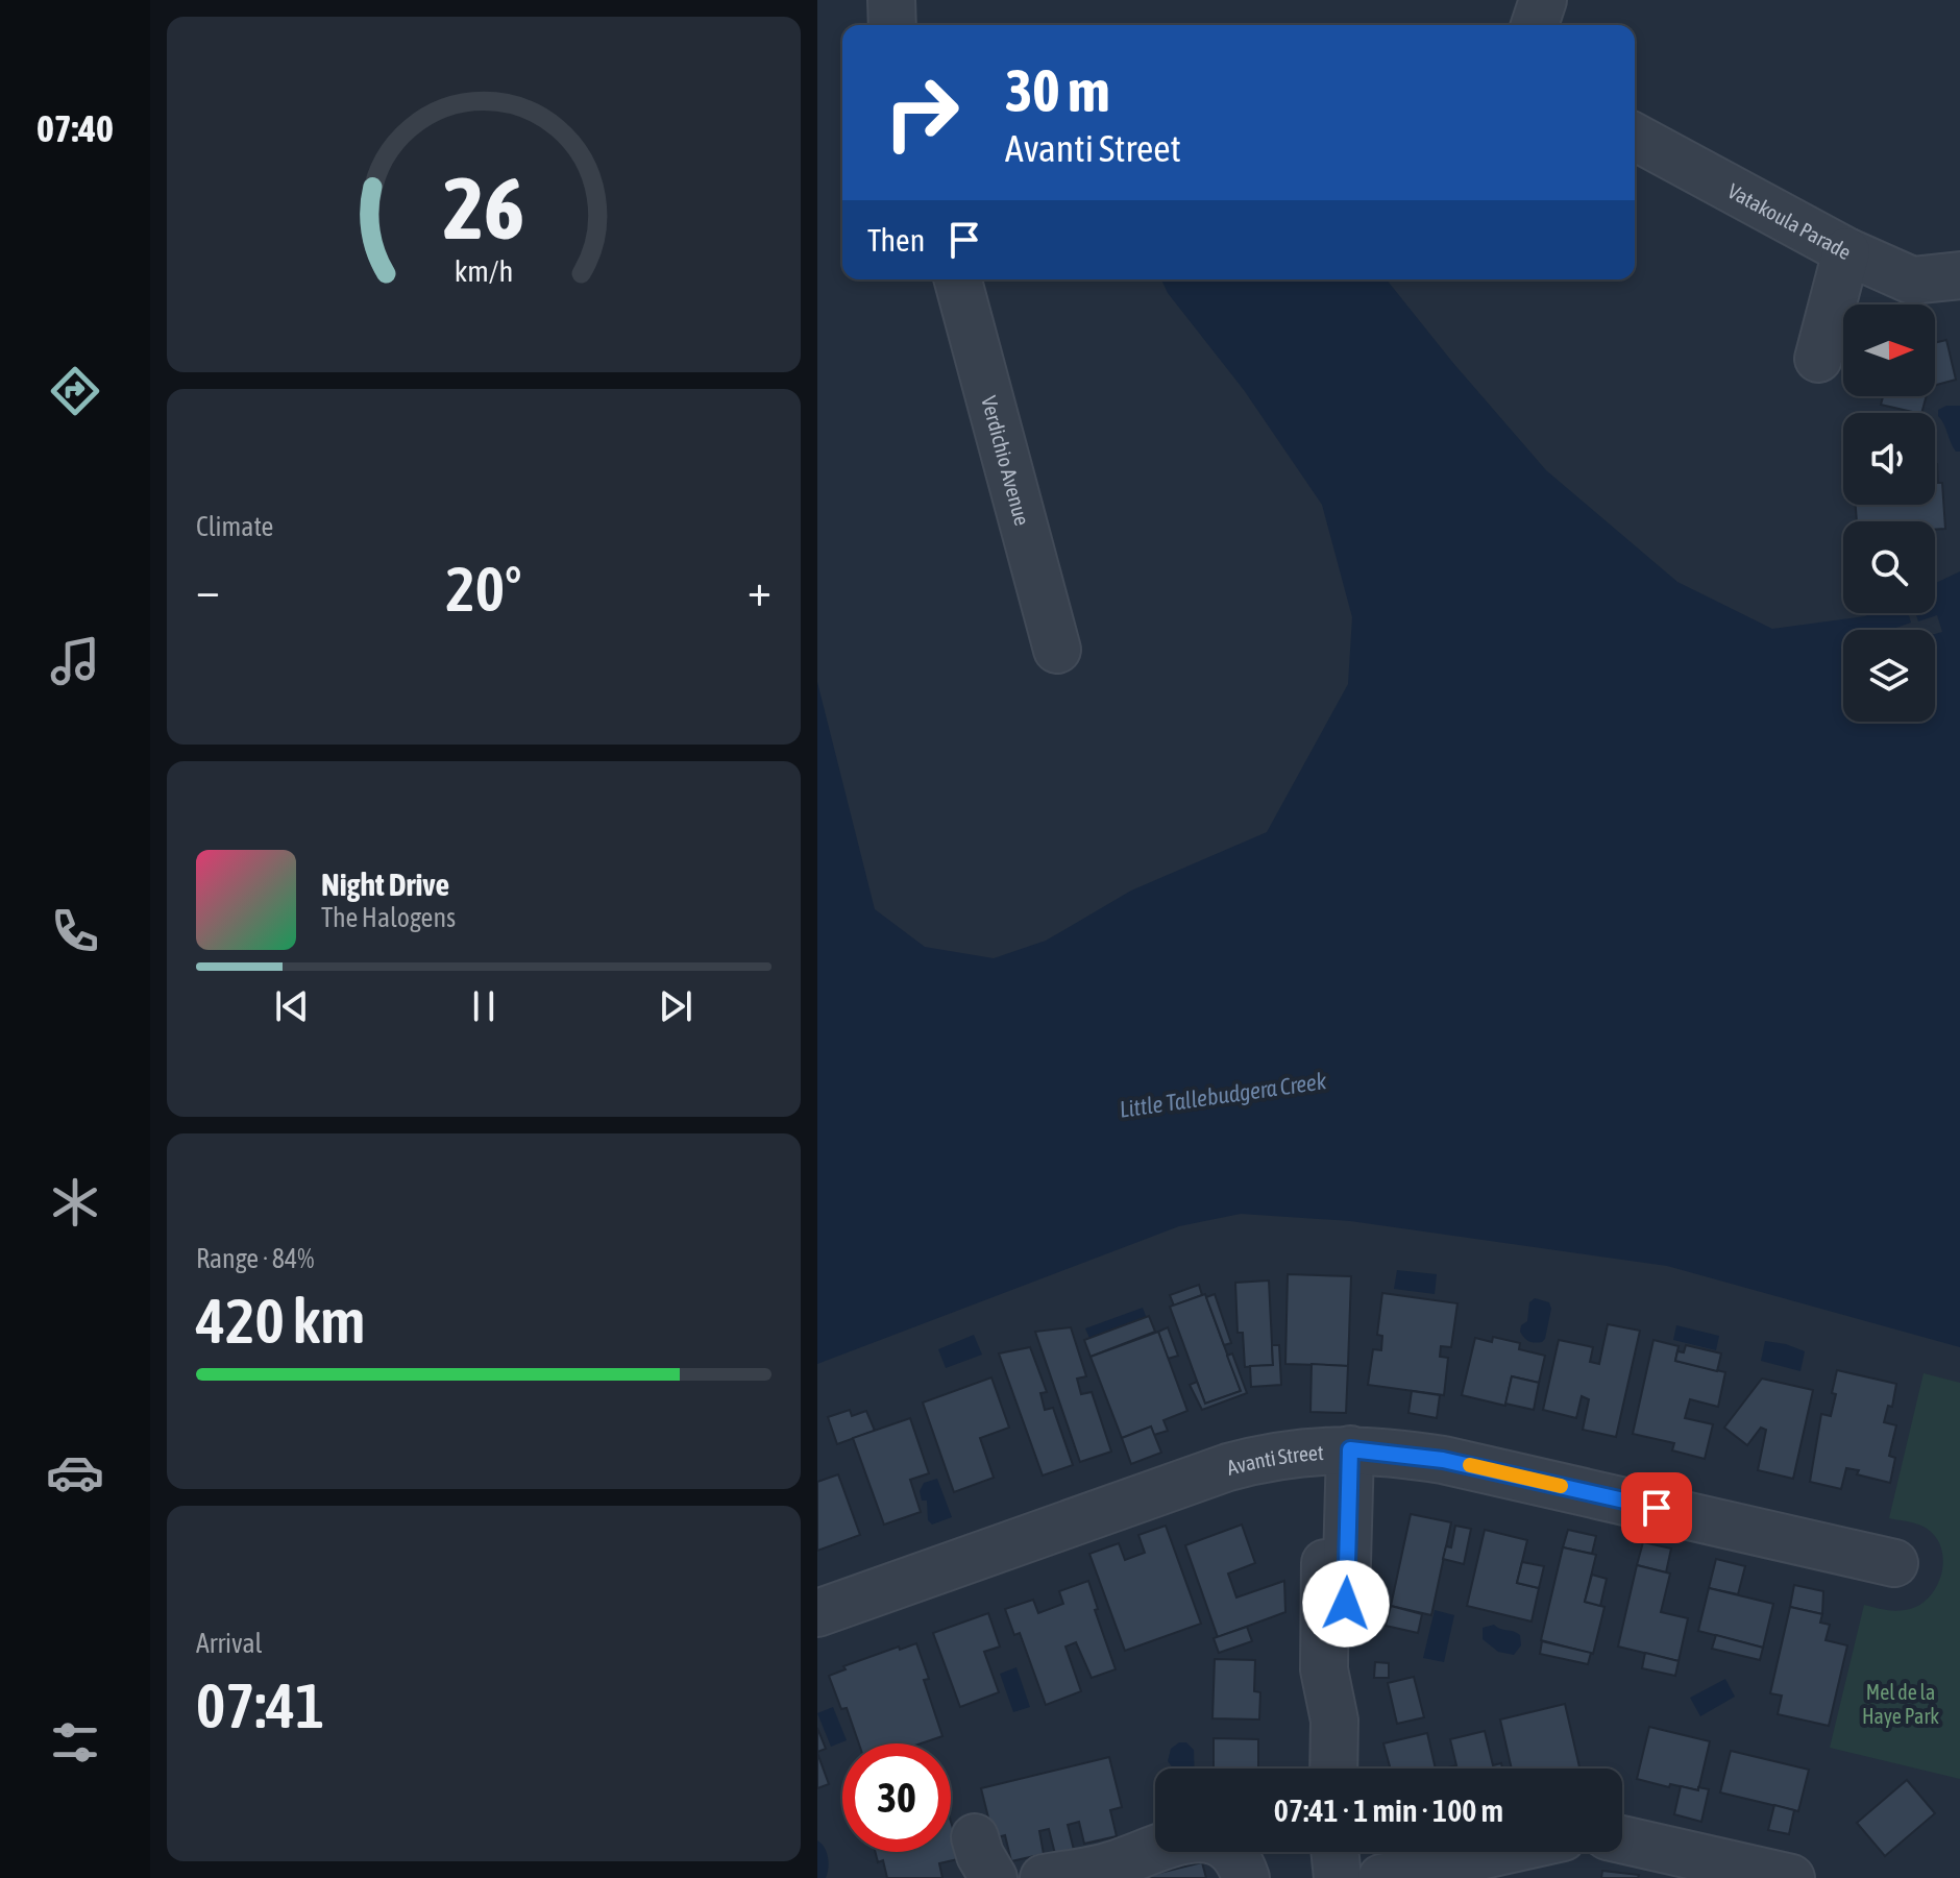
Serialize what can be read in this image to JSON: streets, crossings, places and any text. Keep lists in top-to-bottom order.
{
  "streets": {
    "street": ["Vatakoula Parade", "Verdichio Avenue", "Avanti Street"]
  },
  "water": ["Little Tallebudgera Creek"],
  "parks": ["Mel de la Haye Park"],
  "north": "right",
  "page": {
    "tabs": "07:40",
    "turn": ["30 m", "Avanti Street"],
    "then": "Then",
    "tile": [
      "Climate",
      ["Range · 84%", "420 km"],
      ["Arrival", "07:41"]
    ],
    "heat": ["−", "20°", "+"],
    "song": ["Night Drive", "The Halogens"],
    "limit": "30",
    "trip": "07:41 · 1 min · 100 m",
    "gauge": ["26", "km/h"]
  }
}
